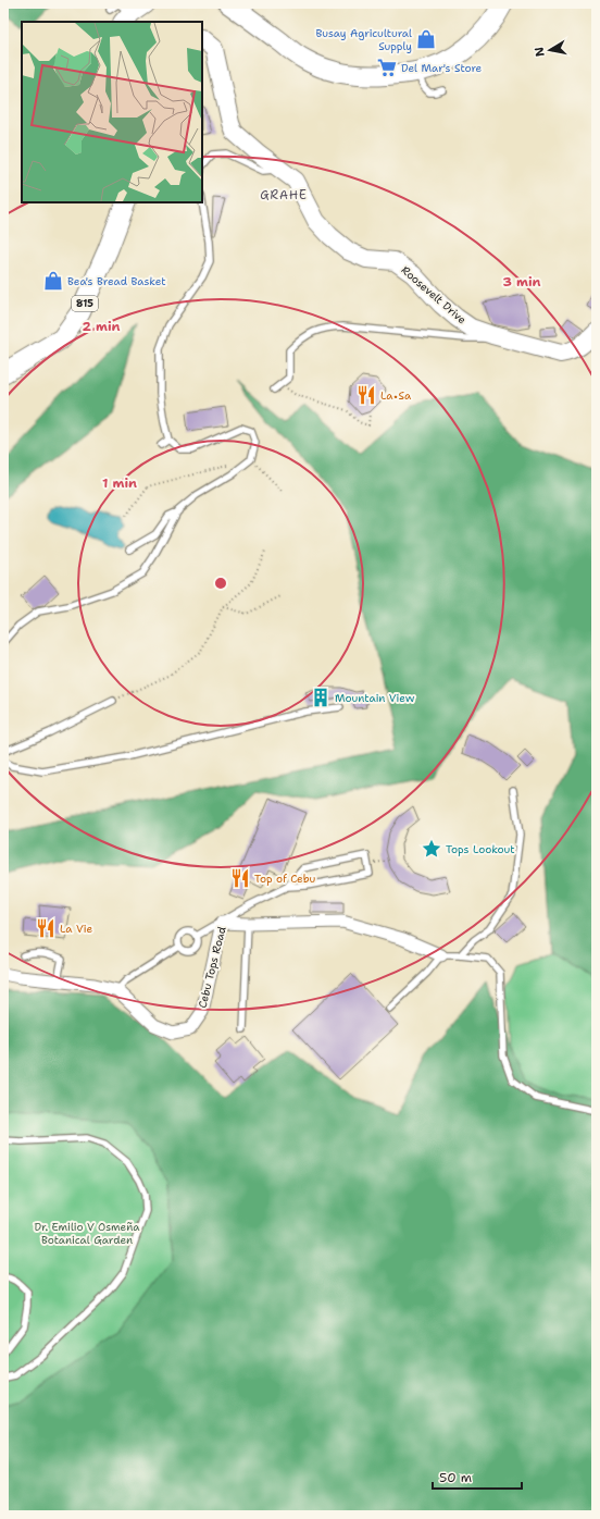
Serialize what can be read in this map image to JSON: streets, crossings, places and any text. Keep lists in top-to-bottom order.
{
  "streets": {
    "main road": ["815"],
    "street": ["Roosevelt Drive", "Cebu Tops Road"]
  },
  "districts": ["GRAHE"],
  "parks": ["Dr. Emilio V Osmeña Botanical Garden"],
  "places": {
    "shop": ["Busay Agricultural Supply", "Bea's Bread Basket"],
    "supermarket": ["Del Mar's Store"],
    "restaurant": ["La•Sa", "Top of Cebu", "La Vie"],
    "building": ["Mountain View"],
    "place": ["Tops Lookout"]
  },
  "scale_bar": "50 m",
  "north": "left",
  "rings": ["3 min", "2 min", "1 min"]
}
